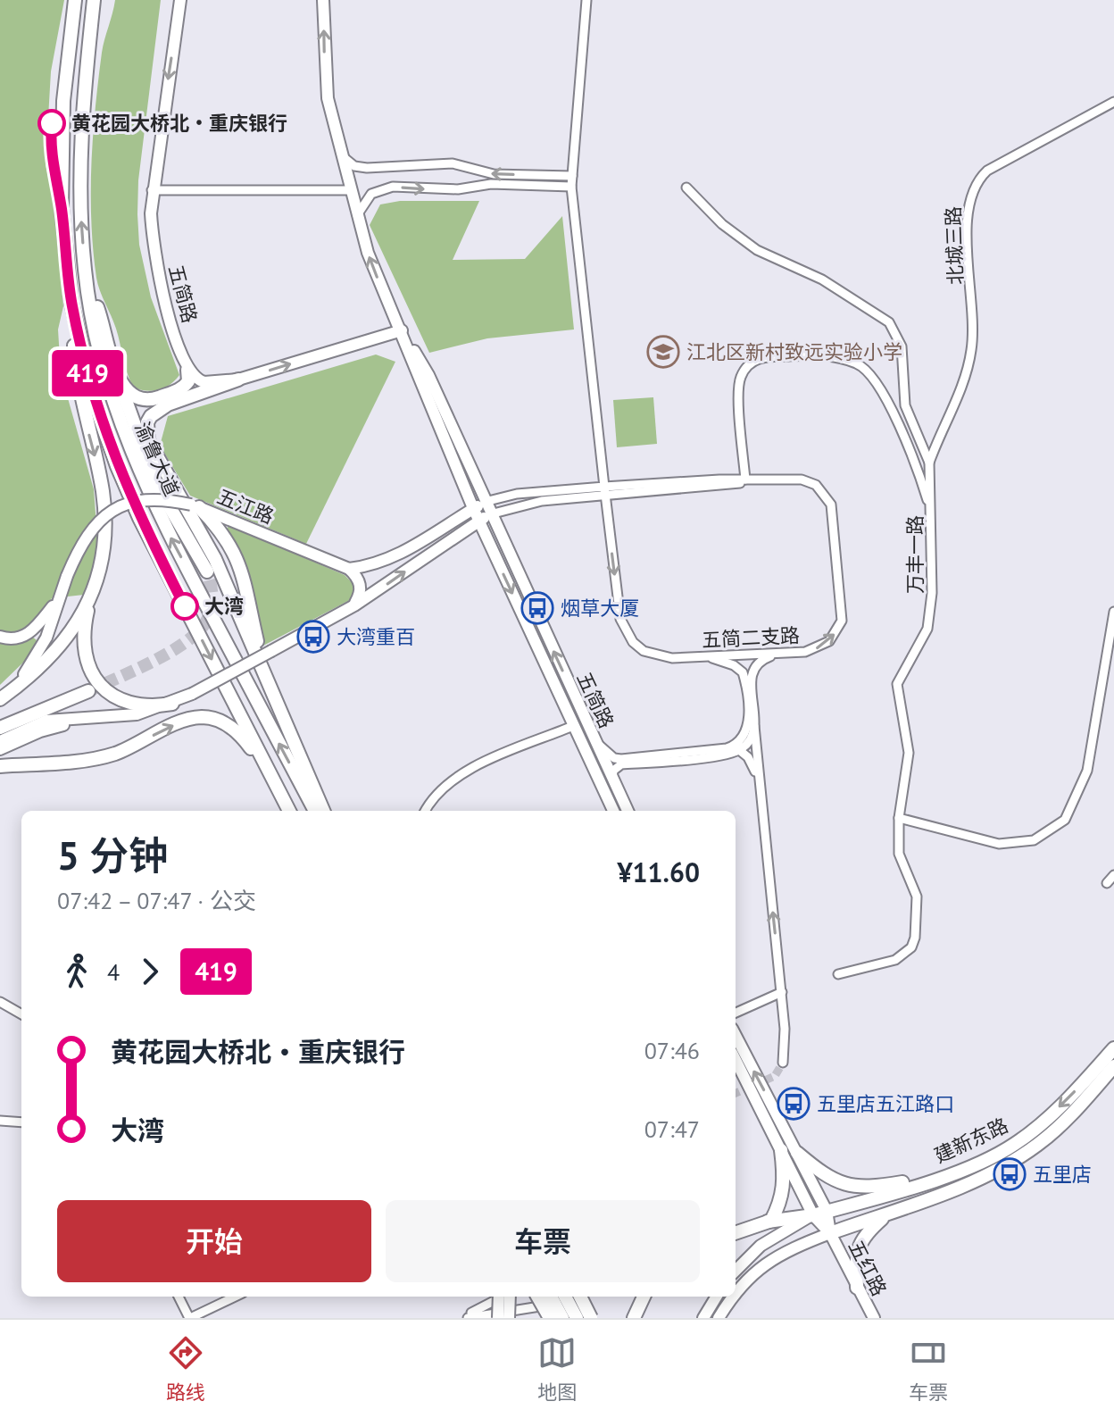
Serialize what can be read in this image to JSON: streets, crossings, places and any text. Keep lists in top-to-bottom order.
{
  "streets": {
    "main road": [
      "五简路",
      "渝鲁大道",
      "五江路",
      "建新东路",
      "五红路"
    ],
    "street": ["北城三路", "万丰一路", "五简二支路"]
  },
  "crossings": [
    ["北城三路", "万丰一路"],
    ["五简路", "五简二支路"],
    ["建新东路", "五红路"]
  ],
  "places": {
    "other": ["黄花园大桥北‧重庆银行", "大湾"],
    "school or university": ["江北区新村致远实验小学"],
    "bus stop": [
      "烟草大厦",
      "大湾重百",
      "五里店五江路口",
      "五里店"
    ]
  },
  "lines": ["bus line 419"],
  "page": {
    "on_map": "419",
    "heading": ["5 分钟", "07:42 – 07:47 · 公交", "¥11.60"],
    "legs": ["4", "419"],
    "list": [
      {
        "name": "黄花园大桥北‧重庆银行",
        "value": "07:46"
      },
      {
        "name": "大湾",
        "value": "07:47"
      }
    ],
    "buttons": ["开始", "车票"],
    "tabs": ["路线", "地图", "车票"]
  }
}
